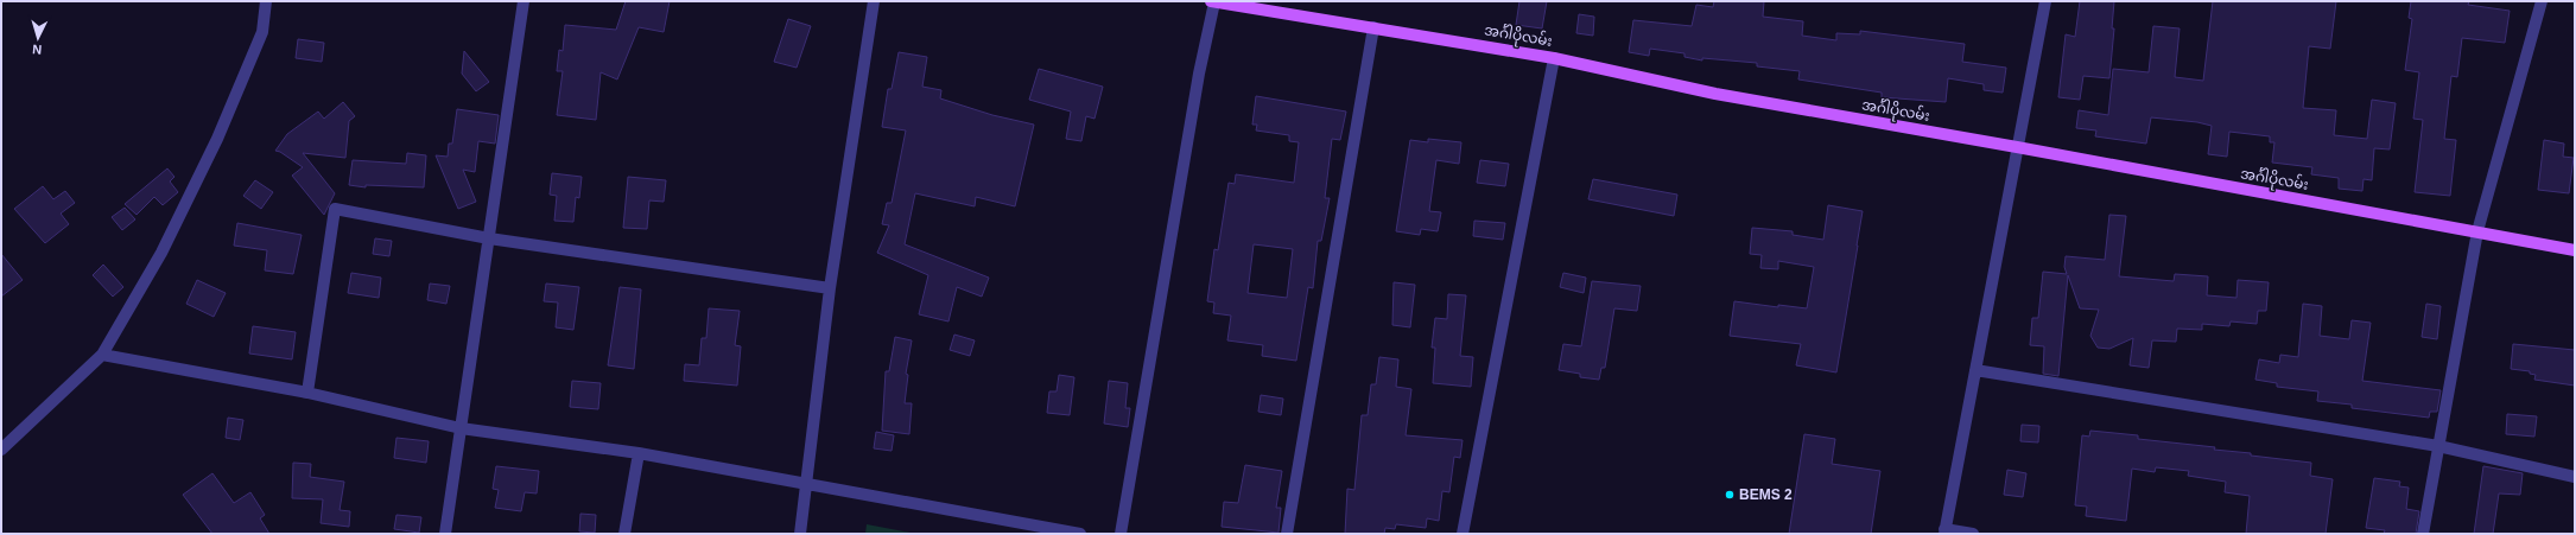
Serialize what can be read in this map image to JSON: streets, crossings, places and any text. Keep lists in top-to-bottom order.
{
  "streets": {
    "main road": ["အင်္ဂါပိုလမ်း"]
  },
  "places": ["BEMS 2"],
  "north": "bottom"
}
